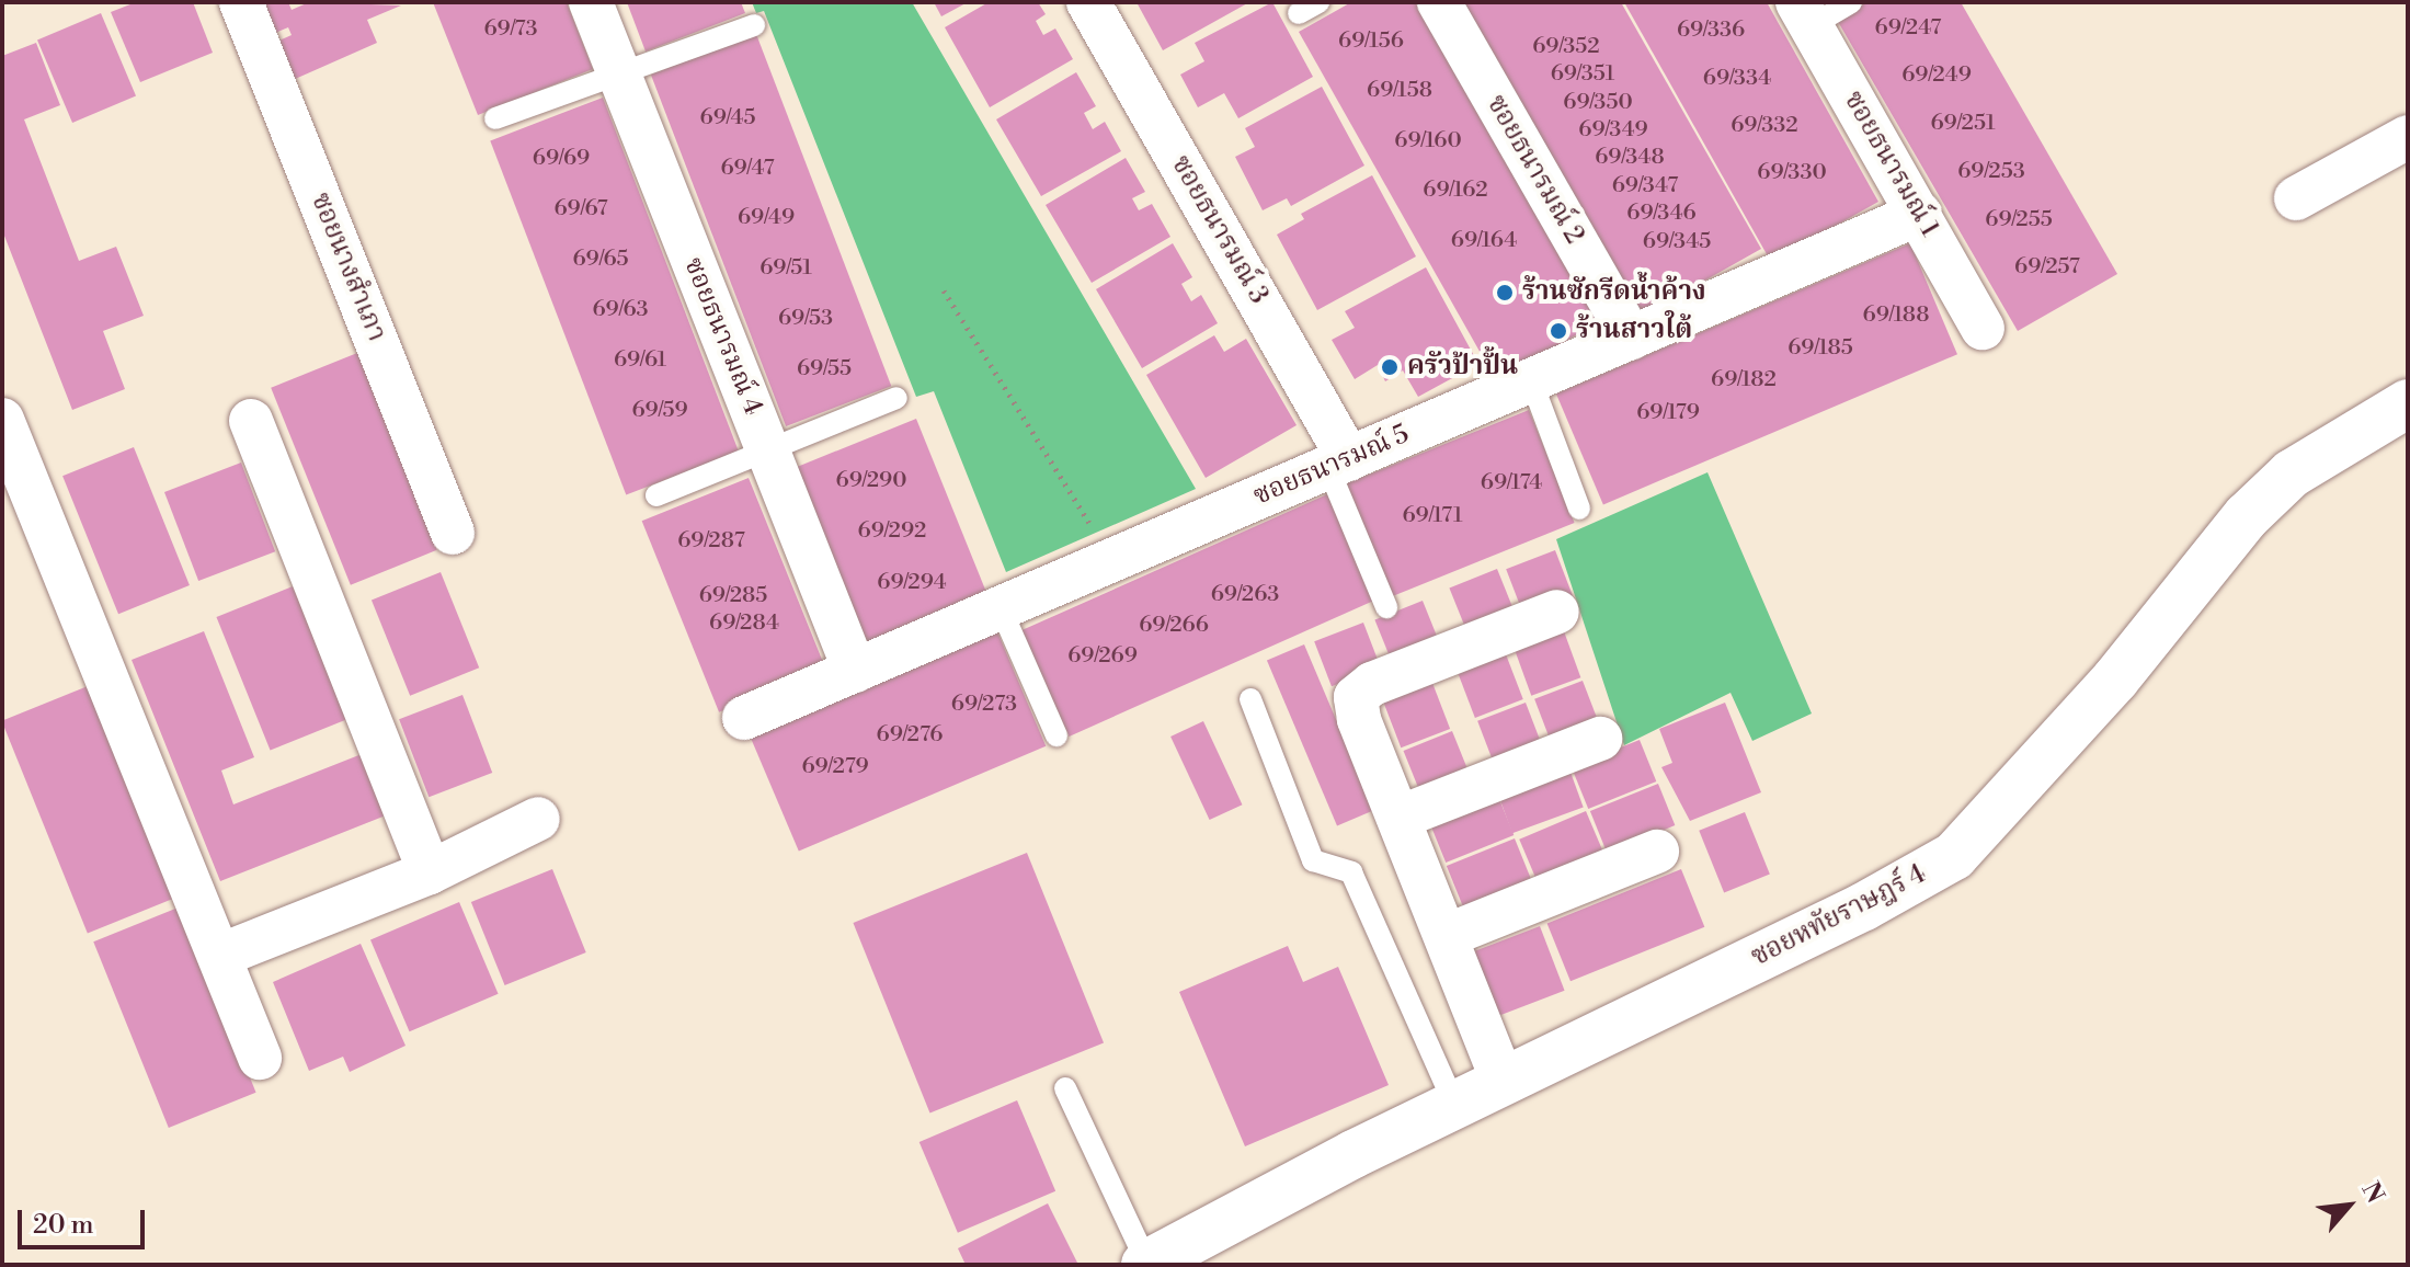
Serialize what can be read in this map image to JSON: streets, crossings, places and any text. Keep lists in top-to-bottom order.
{
  "streets": {
    "street": [
      "ซอยธนารมณ์ 1",
      "ซอยธนารมณ์ 2",
      "ซอยธนารมณ์ 3",
      "ซอยนางสำเภา",
      "ซอยธนารมณ์ 4",
      "ซอยธนารมณ์ 5",
      "ซอยหทัยราษฎร์ 4"
    ]
  },
  "crossings": [
    ["ซอยธนารมณ์ 1", "ซอยธนารมณ์ 5"],
    ["ซอยธนารมณ์ 2", "ซอยธนารมณ์ 5"],
    ["ซอยธนารมณ์ 3", "ซอยธนารมณ์ 5"],
    ["ซอยธนารมณ์ 4", "ซอยธนารมณ์ 5"]
  ],
  "places": ["ร้านซักรีดน้ำค้าง", "ร้านสาวใต้", "ครัวป้าปั้น"],
  "house_numbers": [
    "69/247",
    "69/73",
    "69/336",
    "69/156",
    "69/352",
    "69/351",
    "69/249",
    "69/334",
    "69/158",
    "69/350",
    "69/45",
    "69/251",
    "69/332",
    "69/349",
    "69/160",
    "69/348",
    "69/69",
    "69/47",
    "69/253",
    "69/330",
    "69/347",
    "69/162",
    "69/67",
    "69/346",
    "69/49",
    "69/255",
    "69/164",
    "69/345",
    "69/65",
    "69/257",
    "69/51",
    "69/63",
    "69/188",
    "69/53",
    "69/185",
    "69/61",
    "69/55",
    "69/182",
    "69/59",
    "69/179",
    "69/290",
    "69/174",
    "69/171",
    "69/292",
    "69/287",
    "69/294",
    "69/263",
    "69/285",
    "69/284",
    "69/266",
    "69/269",
    "69/273",
    "69/276",
    "69/279"
  ],
  "scale_bar": "20 m",
  "north": "top right"
}
